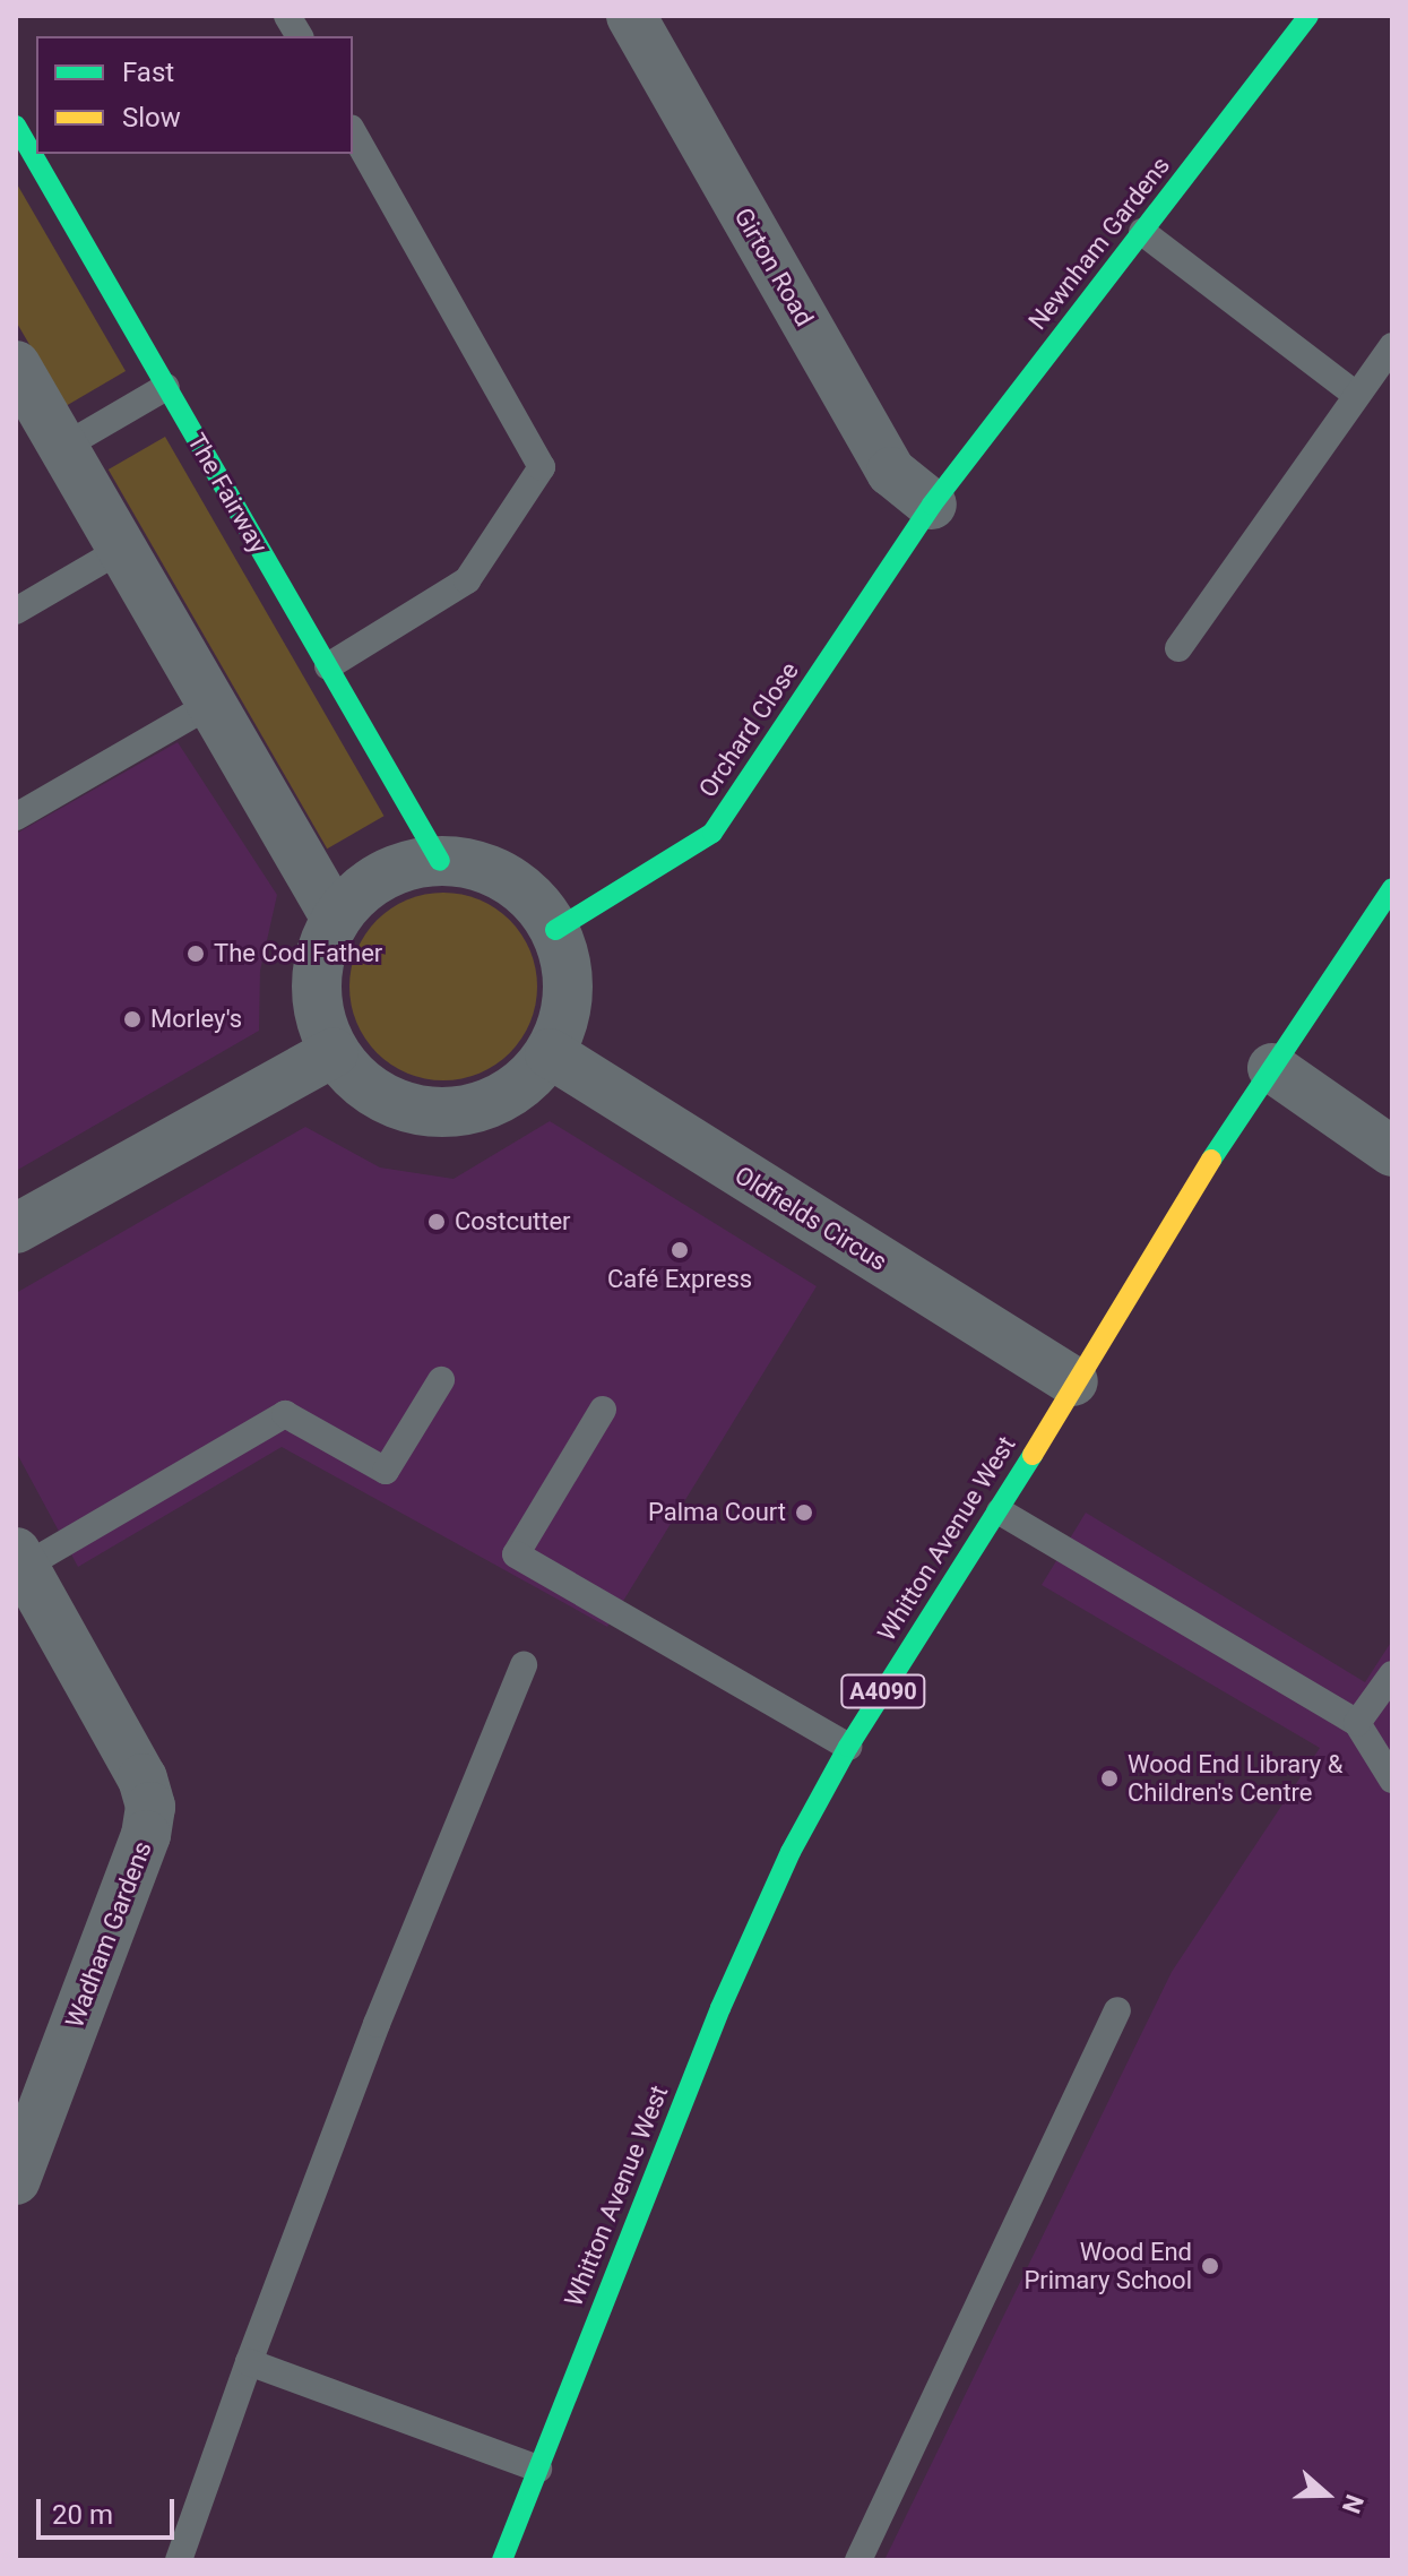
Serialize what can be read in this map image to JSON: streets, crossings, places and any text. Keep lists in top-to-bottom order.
{
  "streets": {
    "street": [
      "Newnham Gardens",
      "Girton Road",
      "The Fairway",
      "Orchard Close",
      "Oldfields Circus",
      "Whitton Avenue West",
      "A4090",
      "Wadham Gardens"
    ]
  },
  "crossings": [
    ["Newnham Gardens", "Girton Road"],
    ["Newnham Gardens", "Orchard Close"],
    ["Girton Road", "Orchard Close"],
    ["The Fairway", "Orchard Close"],
    ["The Fairway", "Oldfields Circus"],
    ["Orchard Close", "Oldfields Circus"],
    ["Oldfields Circus", "Whitton Avenue West"]
  ],
  "places": [
    "The Cod Father",
    "Morley's",
    "Costcutter",
    "Café Express",
    "Palma Court",
    "Wood End Library & Children's Centre",
    "Wood End Primary School"
  ],
  "legend": ["Fast", "Slow"],
  "scale_bar": "20 m",
  "north": "right"
}
